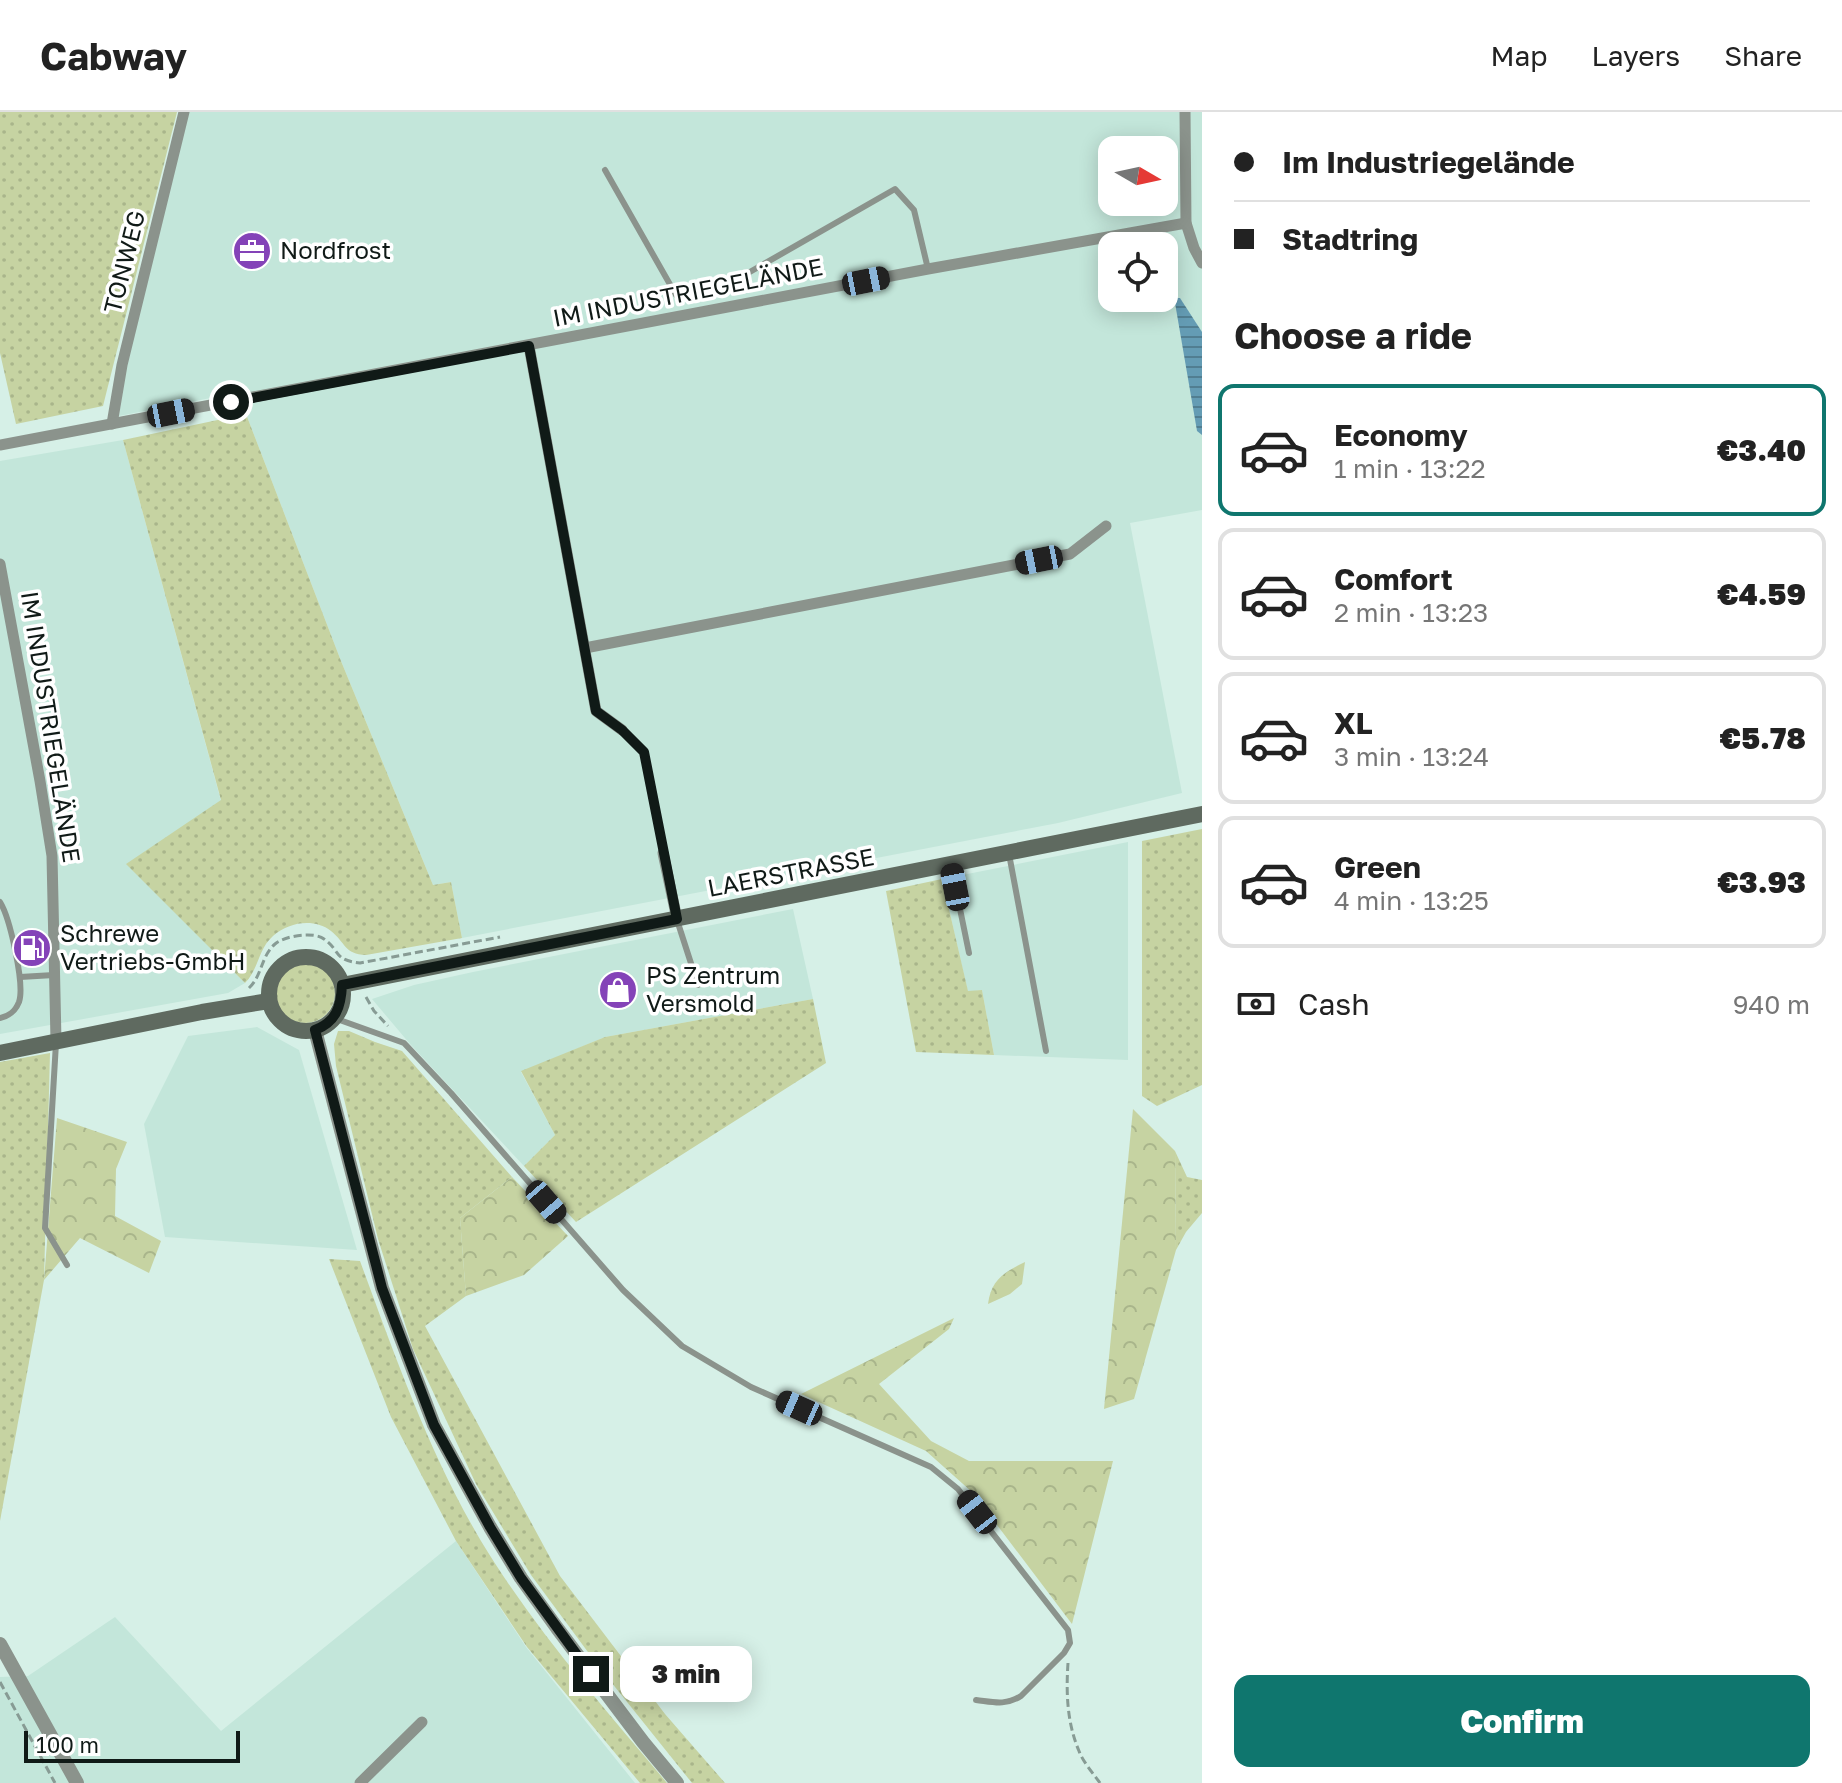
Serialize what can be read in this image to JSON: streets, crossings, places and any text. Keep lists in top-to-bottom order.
{
  "streets": {
    "main road": ["LAERSTRASSE"],
    "street": ["TONWEG", "IM INDUSTRIEGELÄNDE"]
  },
  "crossings": [
    ["TONWEG", "IM INDUSTRIEGELÄNDE"]
  ],
  "places": {
    "office": ["Nordfrost"],
    "fuel station": ["Schrewe Vertriebs-GmbH"],
    "shop": ["PS Zentrum Versmold"]
  },
  "scale_bar": "100 m",
  "north": "right",
  "page": {
    "header": "Cabway",
    "nav": ["Map", "Layers", "Share"],
    "banner": ["Im Industriegelände", "Stadtring"],
    "heading": "Choose a ride",
    "list": [
      {
        "name": "Economy",
        "note": "1 min · 13:22",
        "value": "€3.40"
      },
      {
        "name": "Comfort",
        "note": "2 min · 13:23",
        "value": "€4.59"
      },
      {
        "name": "XL",
        "note": "3 min · 13:24",
        "value": "€5.78"
      },
      {
        "name": "Green",
        "note": "4 min · 13:25",
        "value": "€3.93"
      }
    ],
    "pay": ["Cash", "940 m"],
    "bubble": "3 min",
    "buttons": "Confirm",
    "scale": "100 m"
  }
}
